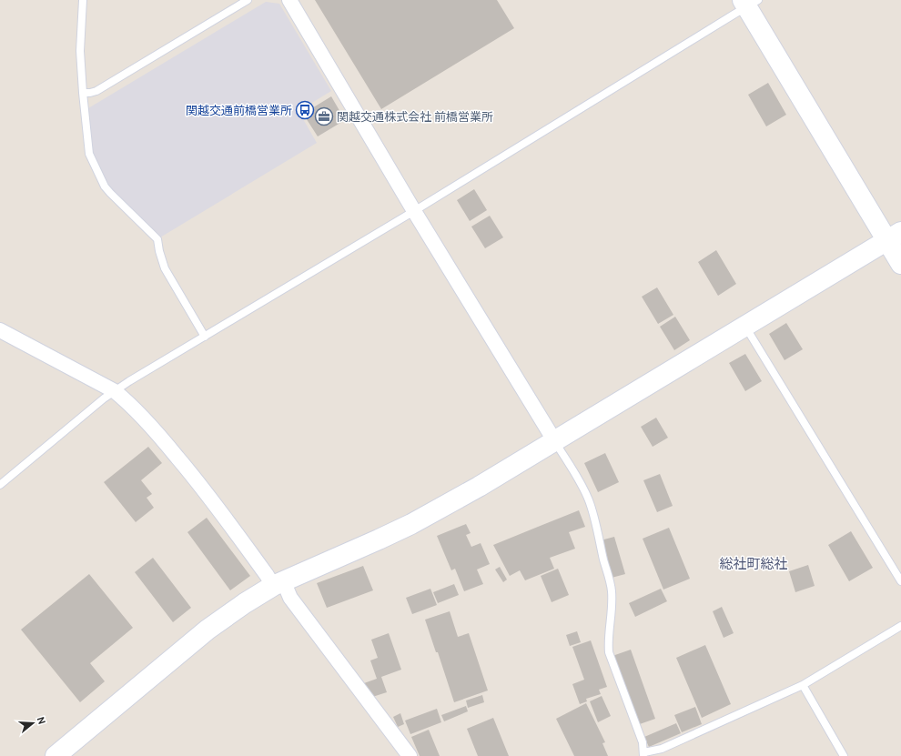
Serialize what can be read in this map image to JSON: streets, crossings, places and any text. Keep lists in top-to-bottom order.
{
  "districts": ["総社町総社"],
  "places": {
    "bus stop": ["関越交通前橋営業所"],
    "office": ["関越交通株式会社 前橋営業所"]
  },
  "north": "right"
}
